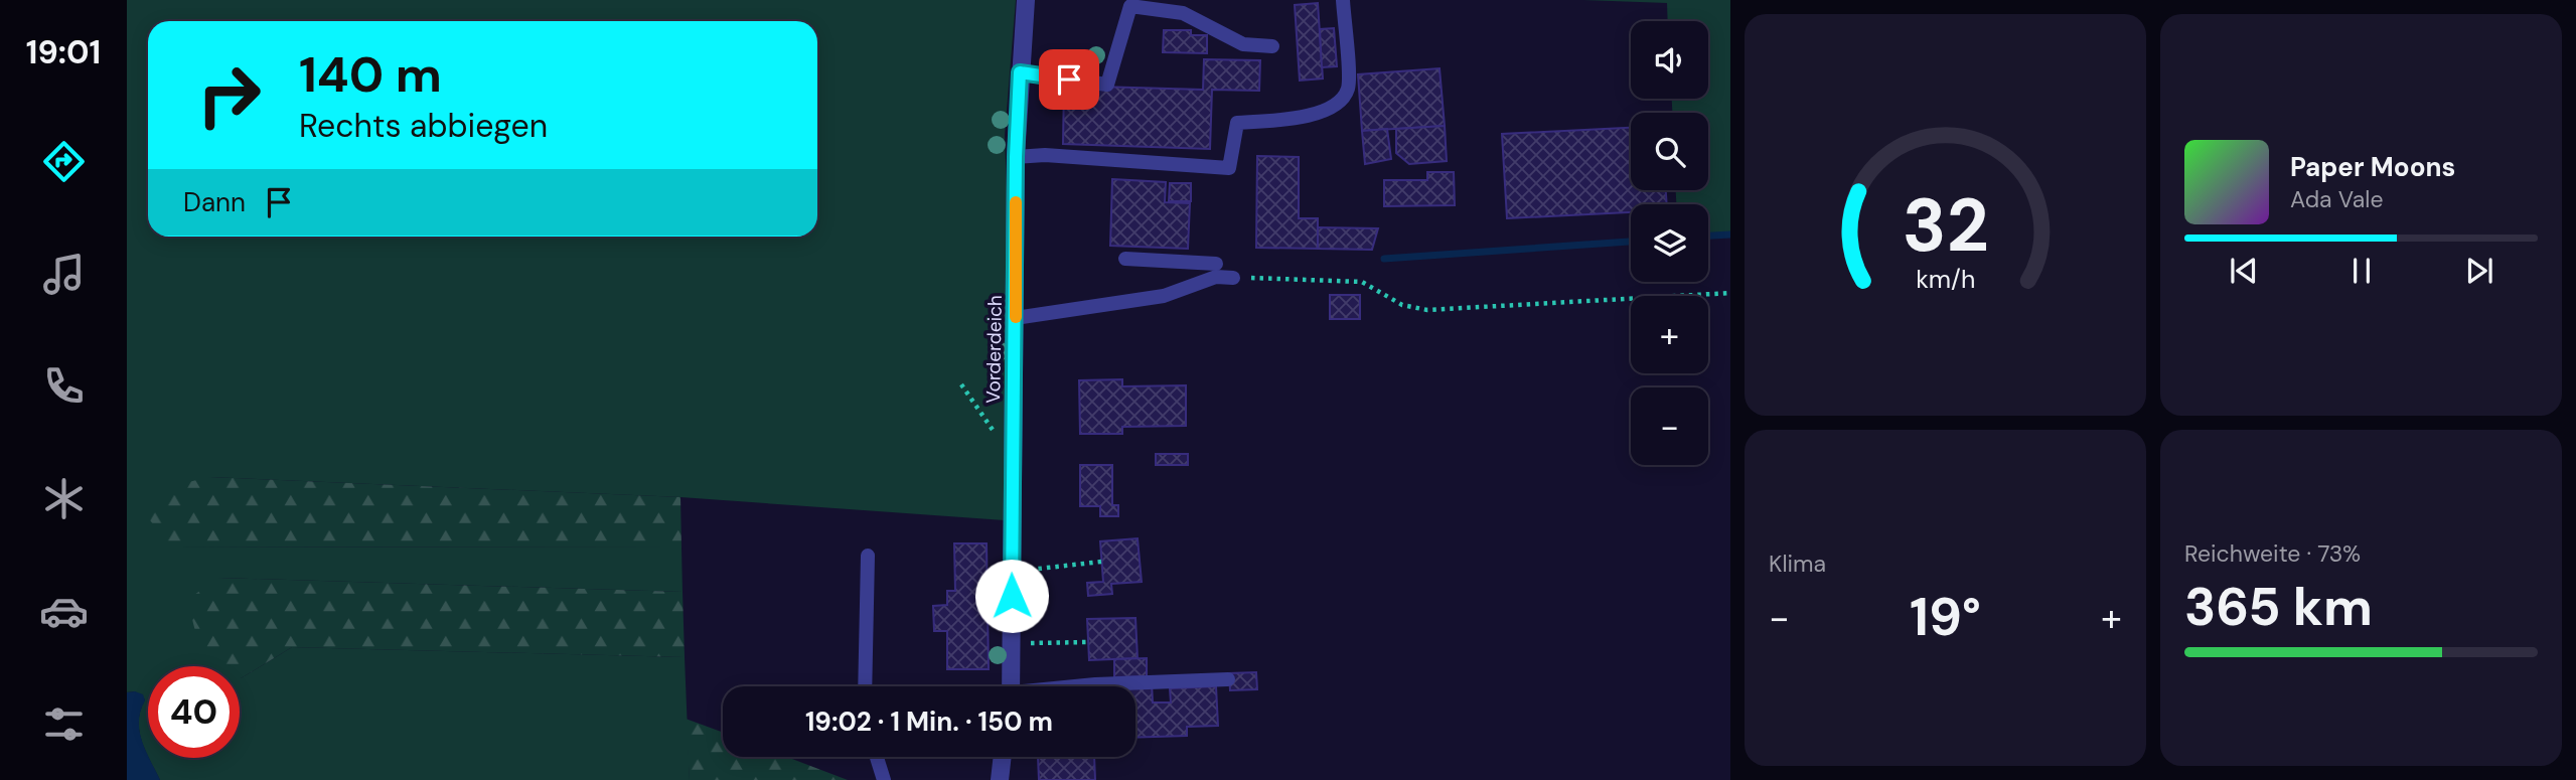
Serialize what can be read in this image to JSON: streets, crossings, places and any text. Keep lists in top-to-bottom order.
{
  "streets": {
    "street": ["Vorderdeich"]
  },
  "page": {
    "tabs": "19:01",
    "map_buttons": ["+", "−"],
    "turn": ["140 m", "Rechts abbiegen"],
    "song": ["Paper Moons", "Ada Vale"],
    "then": "Dann",
    "tile": [
      "Klima",
      ["Reichweite · 73%", "365 km"]
    ],
    "heat": ["−", "19°", "+"],
    "limit": "40",
    "trip": "19:02 · 1 Min. · 150 m",
    "gauge": ["32", "km/h"]
  }
}
